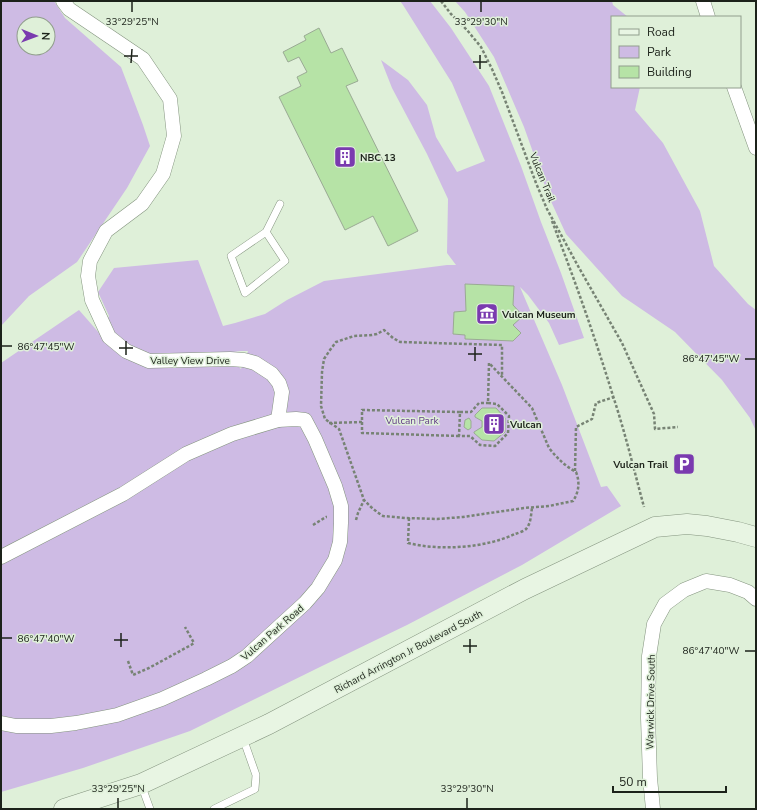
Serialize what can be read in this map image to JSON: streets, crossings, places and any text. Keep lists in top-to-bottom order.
{
  "streets": {
    "street": [
      "Valley View Drive",
      "Vulcan Park Road",
      "Richard Arrington Jr Boulevard South",
      "Warwick Drive South"
    ],
    "path": ["Vulcan Trail"]
  },
  "crossings": [
    ["Valley View Drive", "Vulcan Park Road"]
  ],
  "parks": ["Vulcan Park"],
  "places": {
    "building": ["NBC 13", "Vulcan"],
    "museum": ["Vulcan Museum"],
    "parking": ["Vulcan Trail"]
  },
  "legend": ["Road", "Park", "Building"],
  "scale_bar": "50 m",
  "north": "right",
  "coordinates": [
    "33°29'25\"N",
    "33°29'30\"N",
    "86°47'45\"W",
    "86°47'40\"W"
  ]
}
